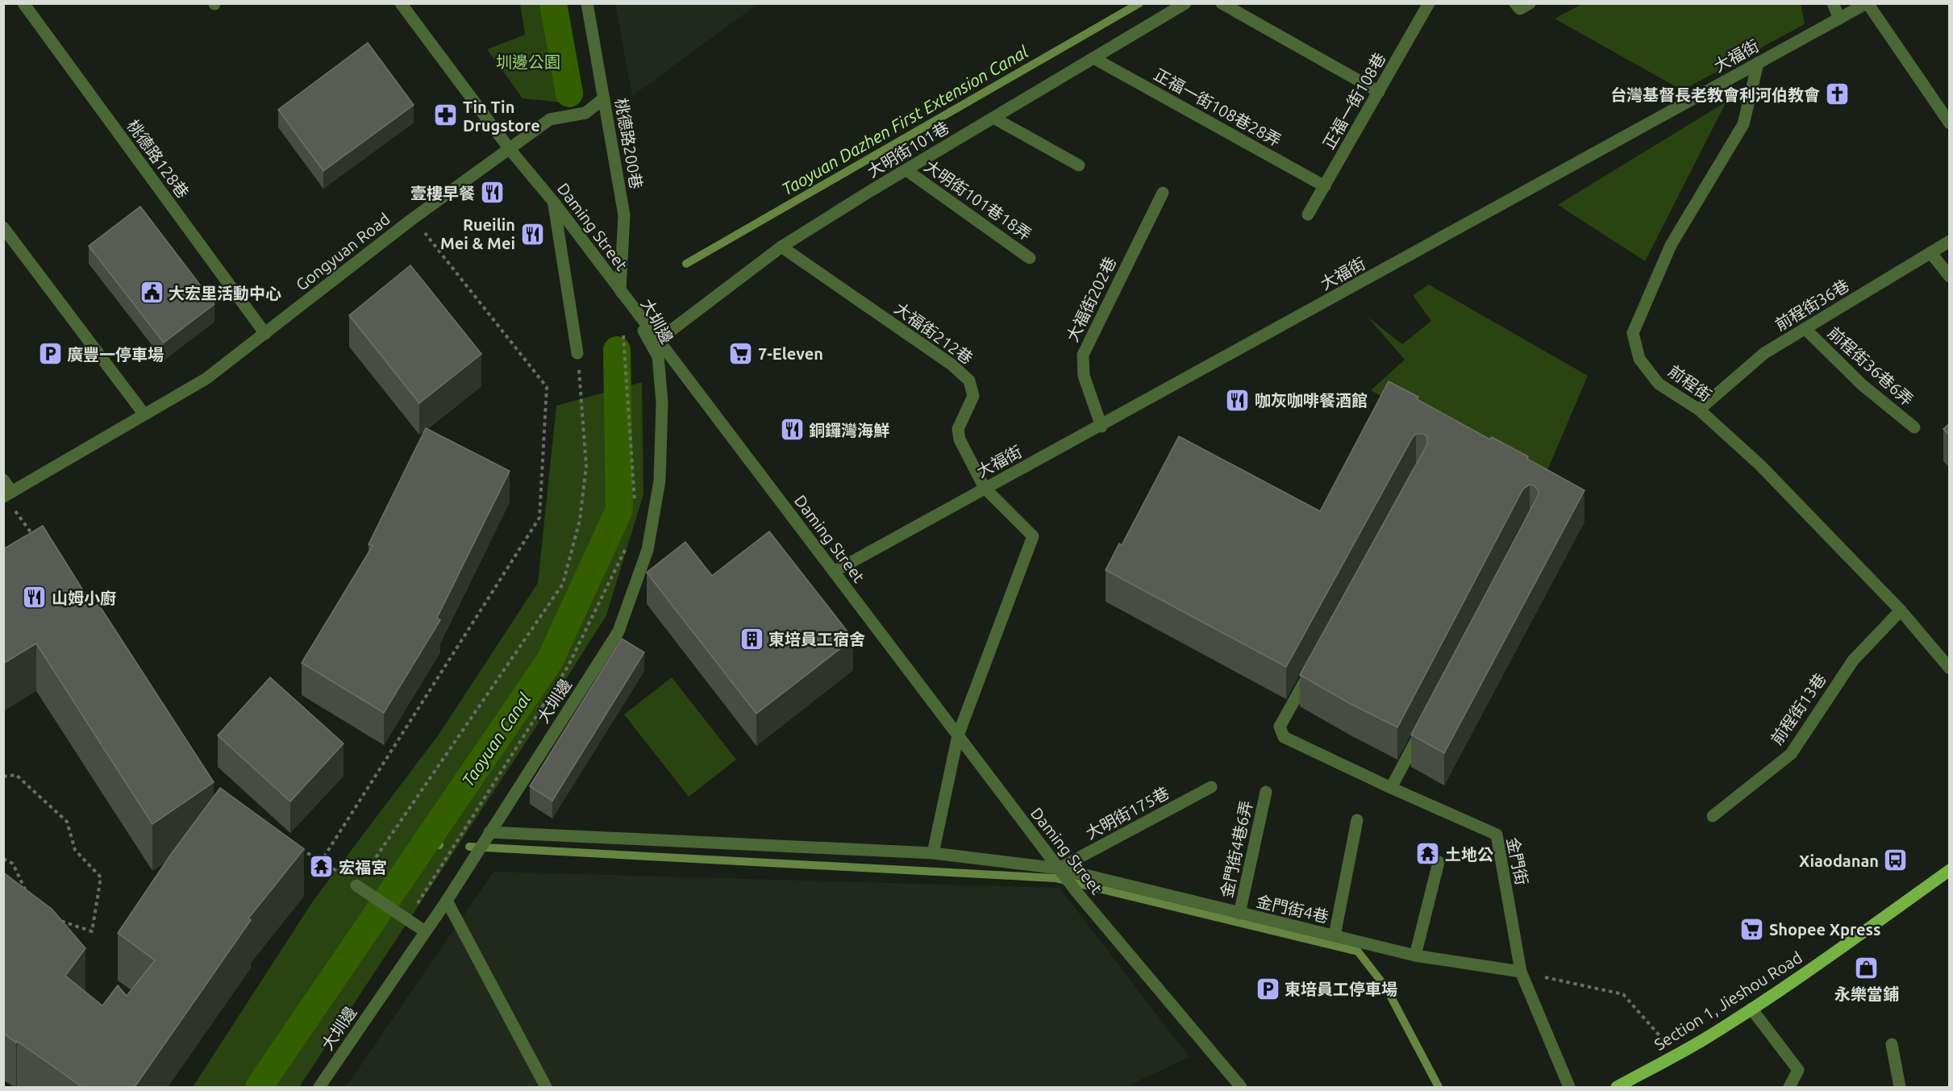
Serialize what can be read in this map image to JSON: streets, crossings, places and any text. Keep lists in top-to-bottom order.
{
  "streets": {
    "main road": ["Section 1, Jieshou Road"],
    "street": [
      "大福街",
      "正福一街108巷",
      "正福一街108巷28弄",
      "桃德路200巷",
      "大明街101巷",
      "桃德路128巷",
      "大明街101巷18弄",
      "Daming Street",
      "Gongyuan Road",
      "大福街202巷",
      "前程街36巷",
      "大圳邊",
      "大福街212巷",
      "前程街36巷6弄",
      "前程街",
      "前程街13巷",
      "大明街175巷",
      "金門街4巷6弄",
      "金門街",
      "金門街4巷"
    ]
  },
  "crossings": [
    ["大福街", "Daming Street"],
    ["大福街", "大福街202巷"],
    ["大福街", "大福街212巷"],
    ["大福街", "前程街"],
    ["正福一街108巷", "正福一街108巷28弄"],
    ["正福一街108巷28弄", "大明街101巷"],
    ["桃德路200巷", "Daming Street"],
    ["桃德路200巷", "Gongyuan Road"],
    ["桃德路200巷", "大圳邊"],
    ["大明街101巷", "大明街101巷18弄"],
    ["大明街101巷", "Daming Street"],
    ["大明街101巷", "大福街212巷"],
    ["桃德路128巷", "Gongyuan Road"],
    ["Daming Street", "Gongyuan Road"],
    ["Daming Street", "大圳邊"],
    ["Daming Street", "大福街212巷"],
    ["Daming Street", "大明街175巷"],
    ["Daming Street", "金門街4巷"],
    ["前程街36巷", "前程街36巷6弄"],
    ["前程街36巷", "前程街"],
    ["大圳邊", "金門街4巷"],
    ["前程街", "前程街13巷"],
    ["大明街175巷", "金門街4巷"],
    ["金門街4巷6弄", "金門街4巷"],
    ["金門街", "金門街4巷"]
  ],
  "water": ["Taoyuan Dazhen First Extension Canal", "Taoyuan Canal"],
  "parks": ["圳邊公園"],
  "places": {
    "church": ["台灣基督長老教會利河伯教會"],
    "pharmacy": ["Tin Tin Drugstore"],
    "restaurant": [
      "壹樓早餐",
      "Rueilin Mei & Mei",
      "咖灰咖啡餐酒館",
      "銅鑼灣海鮮",
      "山姆小廚"
    ],
    "public building": ["大宏里活動中心"],
    "supermarket": ["7-Eleven", "Shopee Xpress"],
    "parking": ["廣豐一停車場", "東培員工停車場"],
    "building": ["東培員工宿舍"],
    "temple": ["土地公", "宏福宮"],
    "bus stop": ["Xiaodanan"],
    "shop": ["永樂當鋪"]
  }
}
